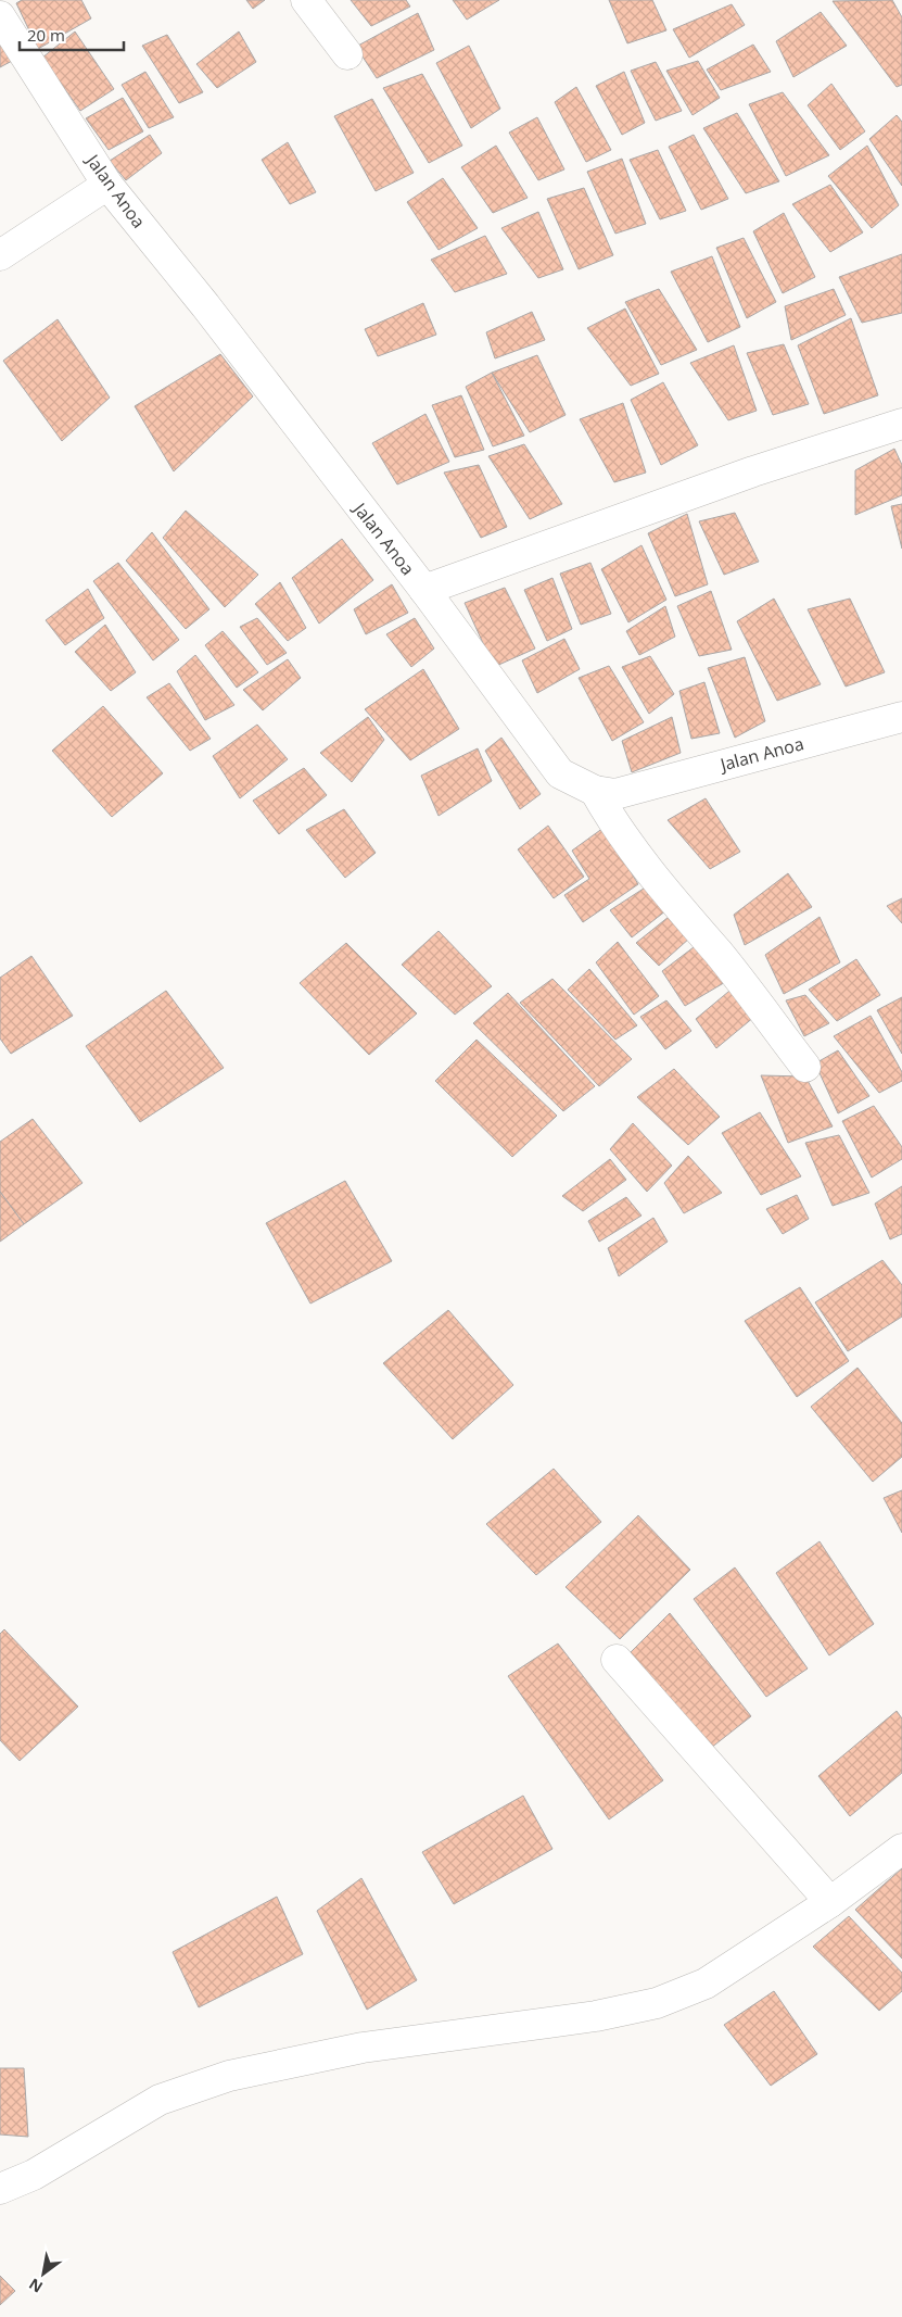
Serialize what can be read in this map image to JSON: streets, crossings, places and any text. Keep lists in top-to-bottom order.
{
  "streets": {
    "street": ["Jalan Anoa"]
  },
  "scale_bar": "20 m",
  "north": "bottom left"
}
